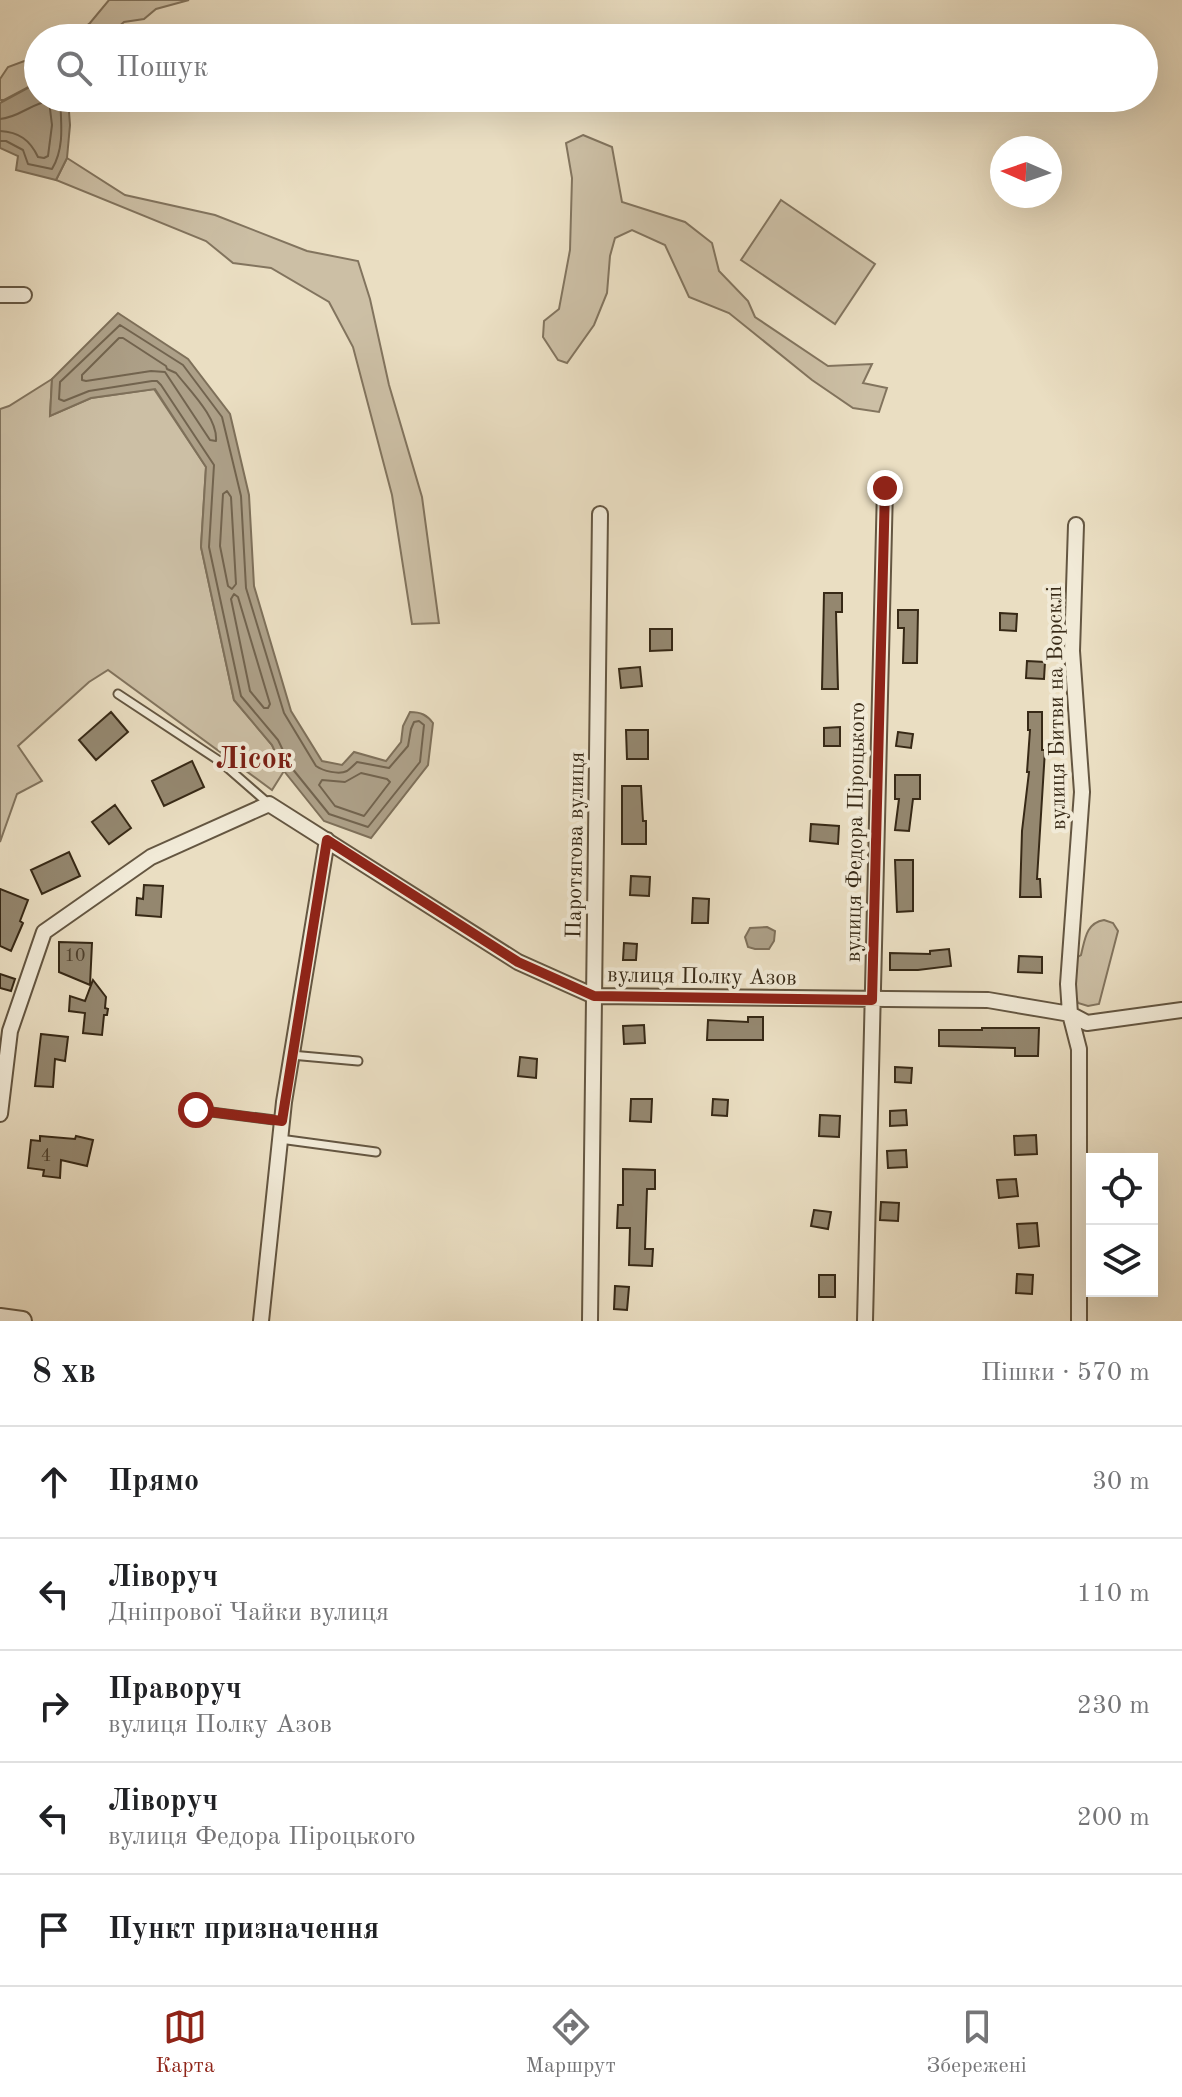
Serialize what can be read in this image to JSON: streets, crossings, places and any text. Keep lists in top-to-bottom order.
{
  "streets": {
    "street": [
      "вулиця Битви на Ворсклі",
      "вулиця Федора Піроцького",
      "Паротягова вулиця",
      "вулиця Полку Азов"
    ]
  },
  "crossings": [
    ["вулиця Битви на Ворсклі", "вулиця Полку Азов"],
    ["вулиця Федора Піроцького", "вулиця Полку Азов"],
    ["Паротягова вулиця", "вулиця Полку Азов"]
  ],
  "districts": ["Лісок"],
  "house_numbers": ["10", "4"],
  "north": "left",
  "page": {
    "search": "Пошук",
    "heading": ["8 хв", "Пішки · 570 m"],
    "list": [
      ["Прямо", "30 m"],
      ["Ліворуч", "Дніпрової Чайки вулиця", "110 m"],
      ["Праворуч", "вулиця Полку Азов", "230 m"],
      ["Ліворуч", "вулиця Федора Піроцького", "200 m"],
      "Пункт призначення"
    ],
    "nav": ["Карта", "Маршрут", "Збережені"]
  }
}
